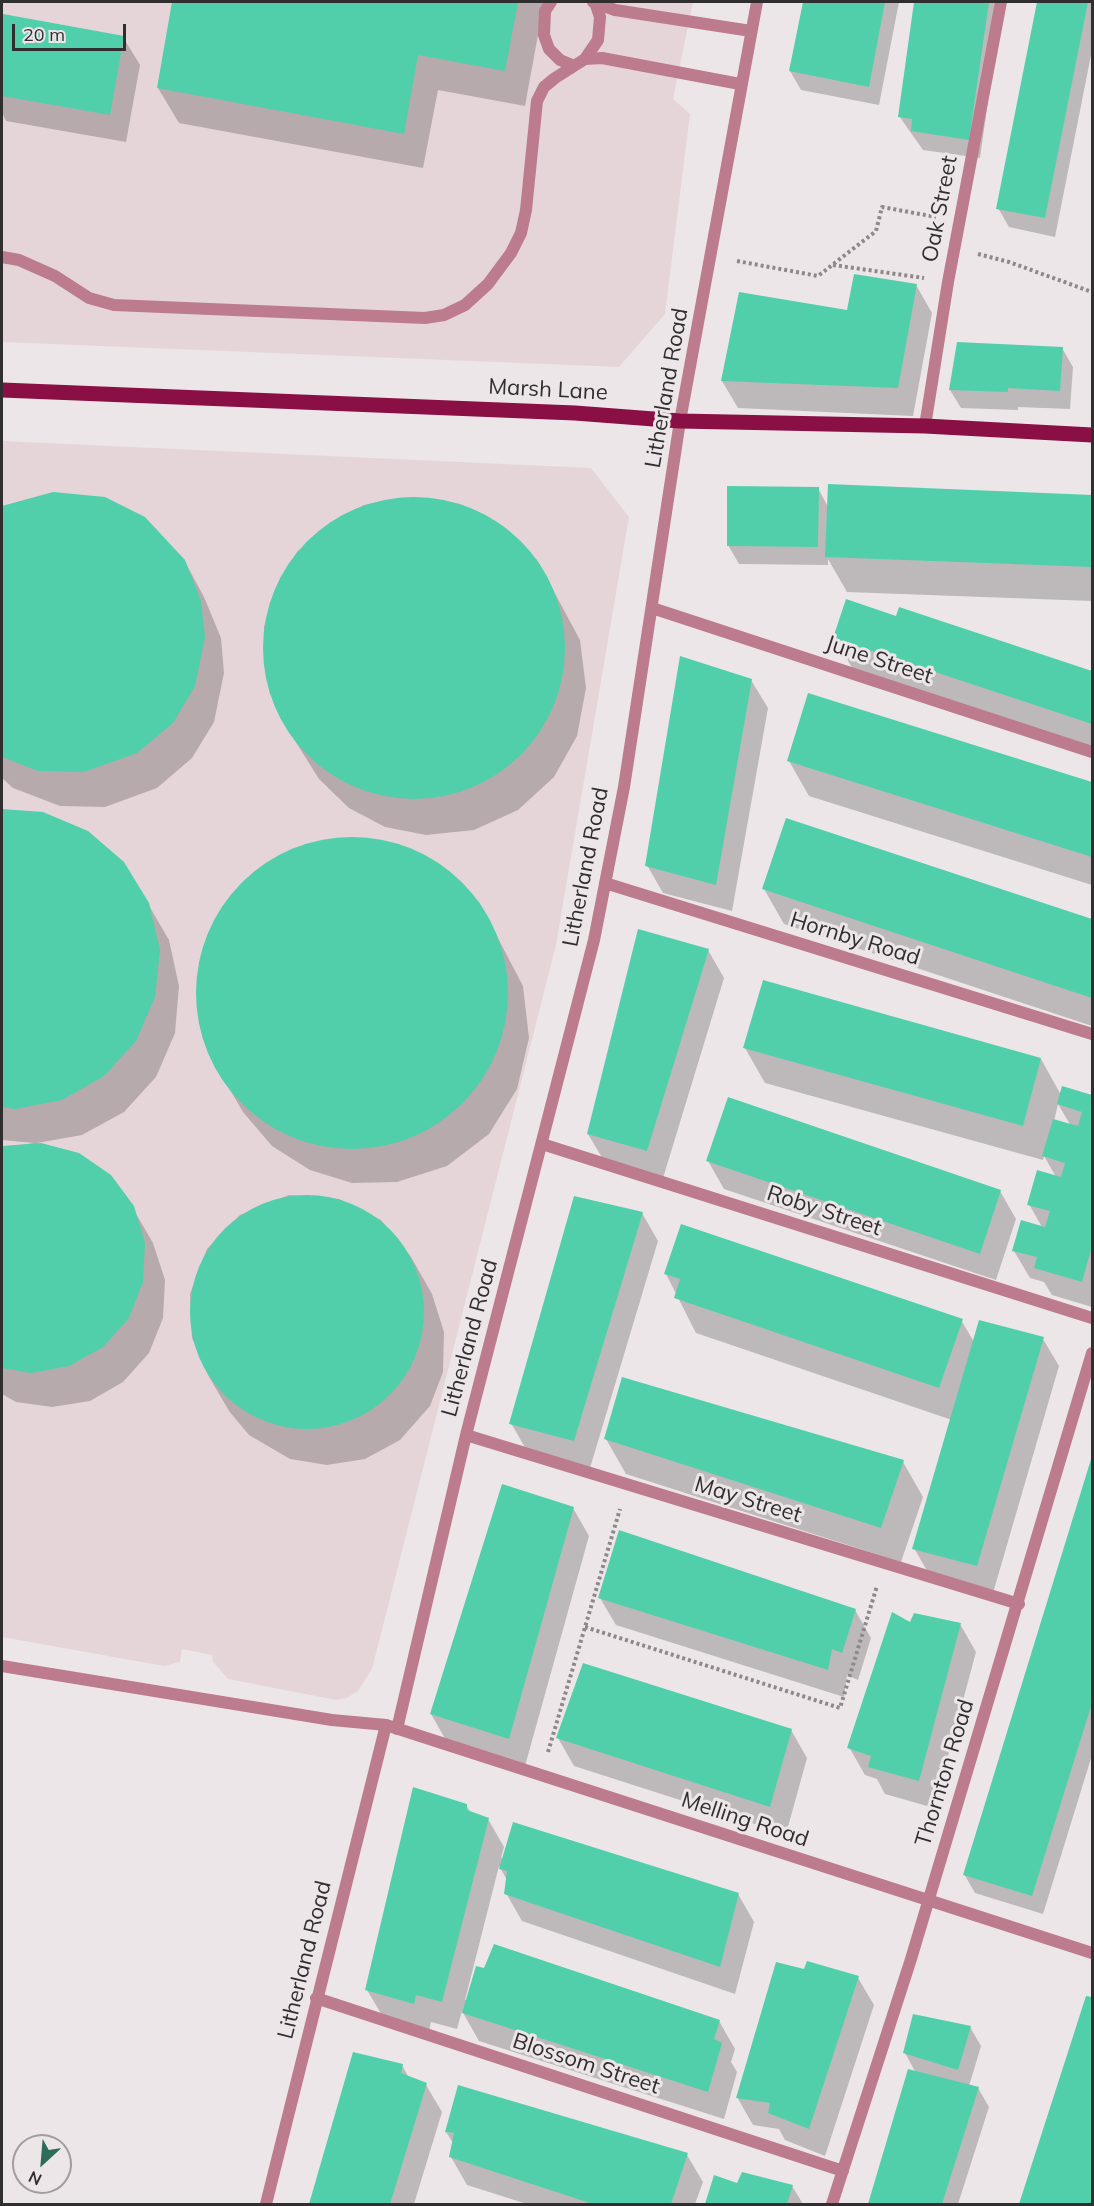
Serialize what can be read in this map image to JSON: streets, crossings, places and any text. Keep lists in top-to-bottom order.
{
  "streets": {
    "main road": ["Marsh Lane"],
    "street": [
      "Oak Street",
      "Litherland Road",
      "June Street",
      "Hornby Road",
      "Roby Street",
      "May Street",
      "Thornton Road",
      "Melling Road",
      "Blossom Street"
    ]
  },
  "crossings": [
    ["Oak Street", "Marsh Lane"],
    ["Litherland Road", "Marsh Lane"],
    ["Litherland Road", "June Street"],
    ["Litherland Road", "Hornby Road"],
    ["Litherland Road", "Roby Street"],
    ["Litherland Road", "May Street"],
    ["Litherland Road", "Melling Road"],
    ["Litherland Road", "Blossom Street"],
    ["May Street", "Thornton Road"],
    ["Thornton Road", "Melling Road"],
    ["Thornton Road", "Blossom Street"]
  ],
  "scale_bar": "20 m",
  "north": "bottom left"
}
